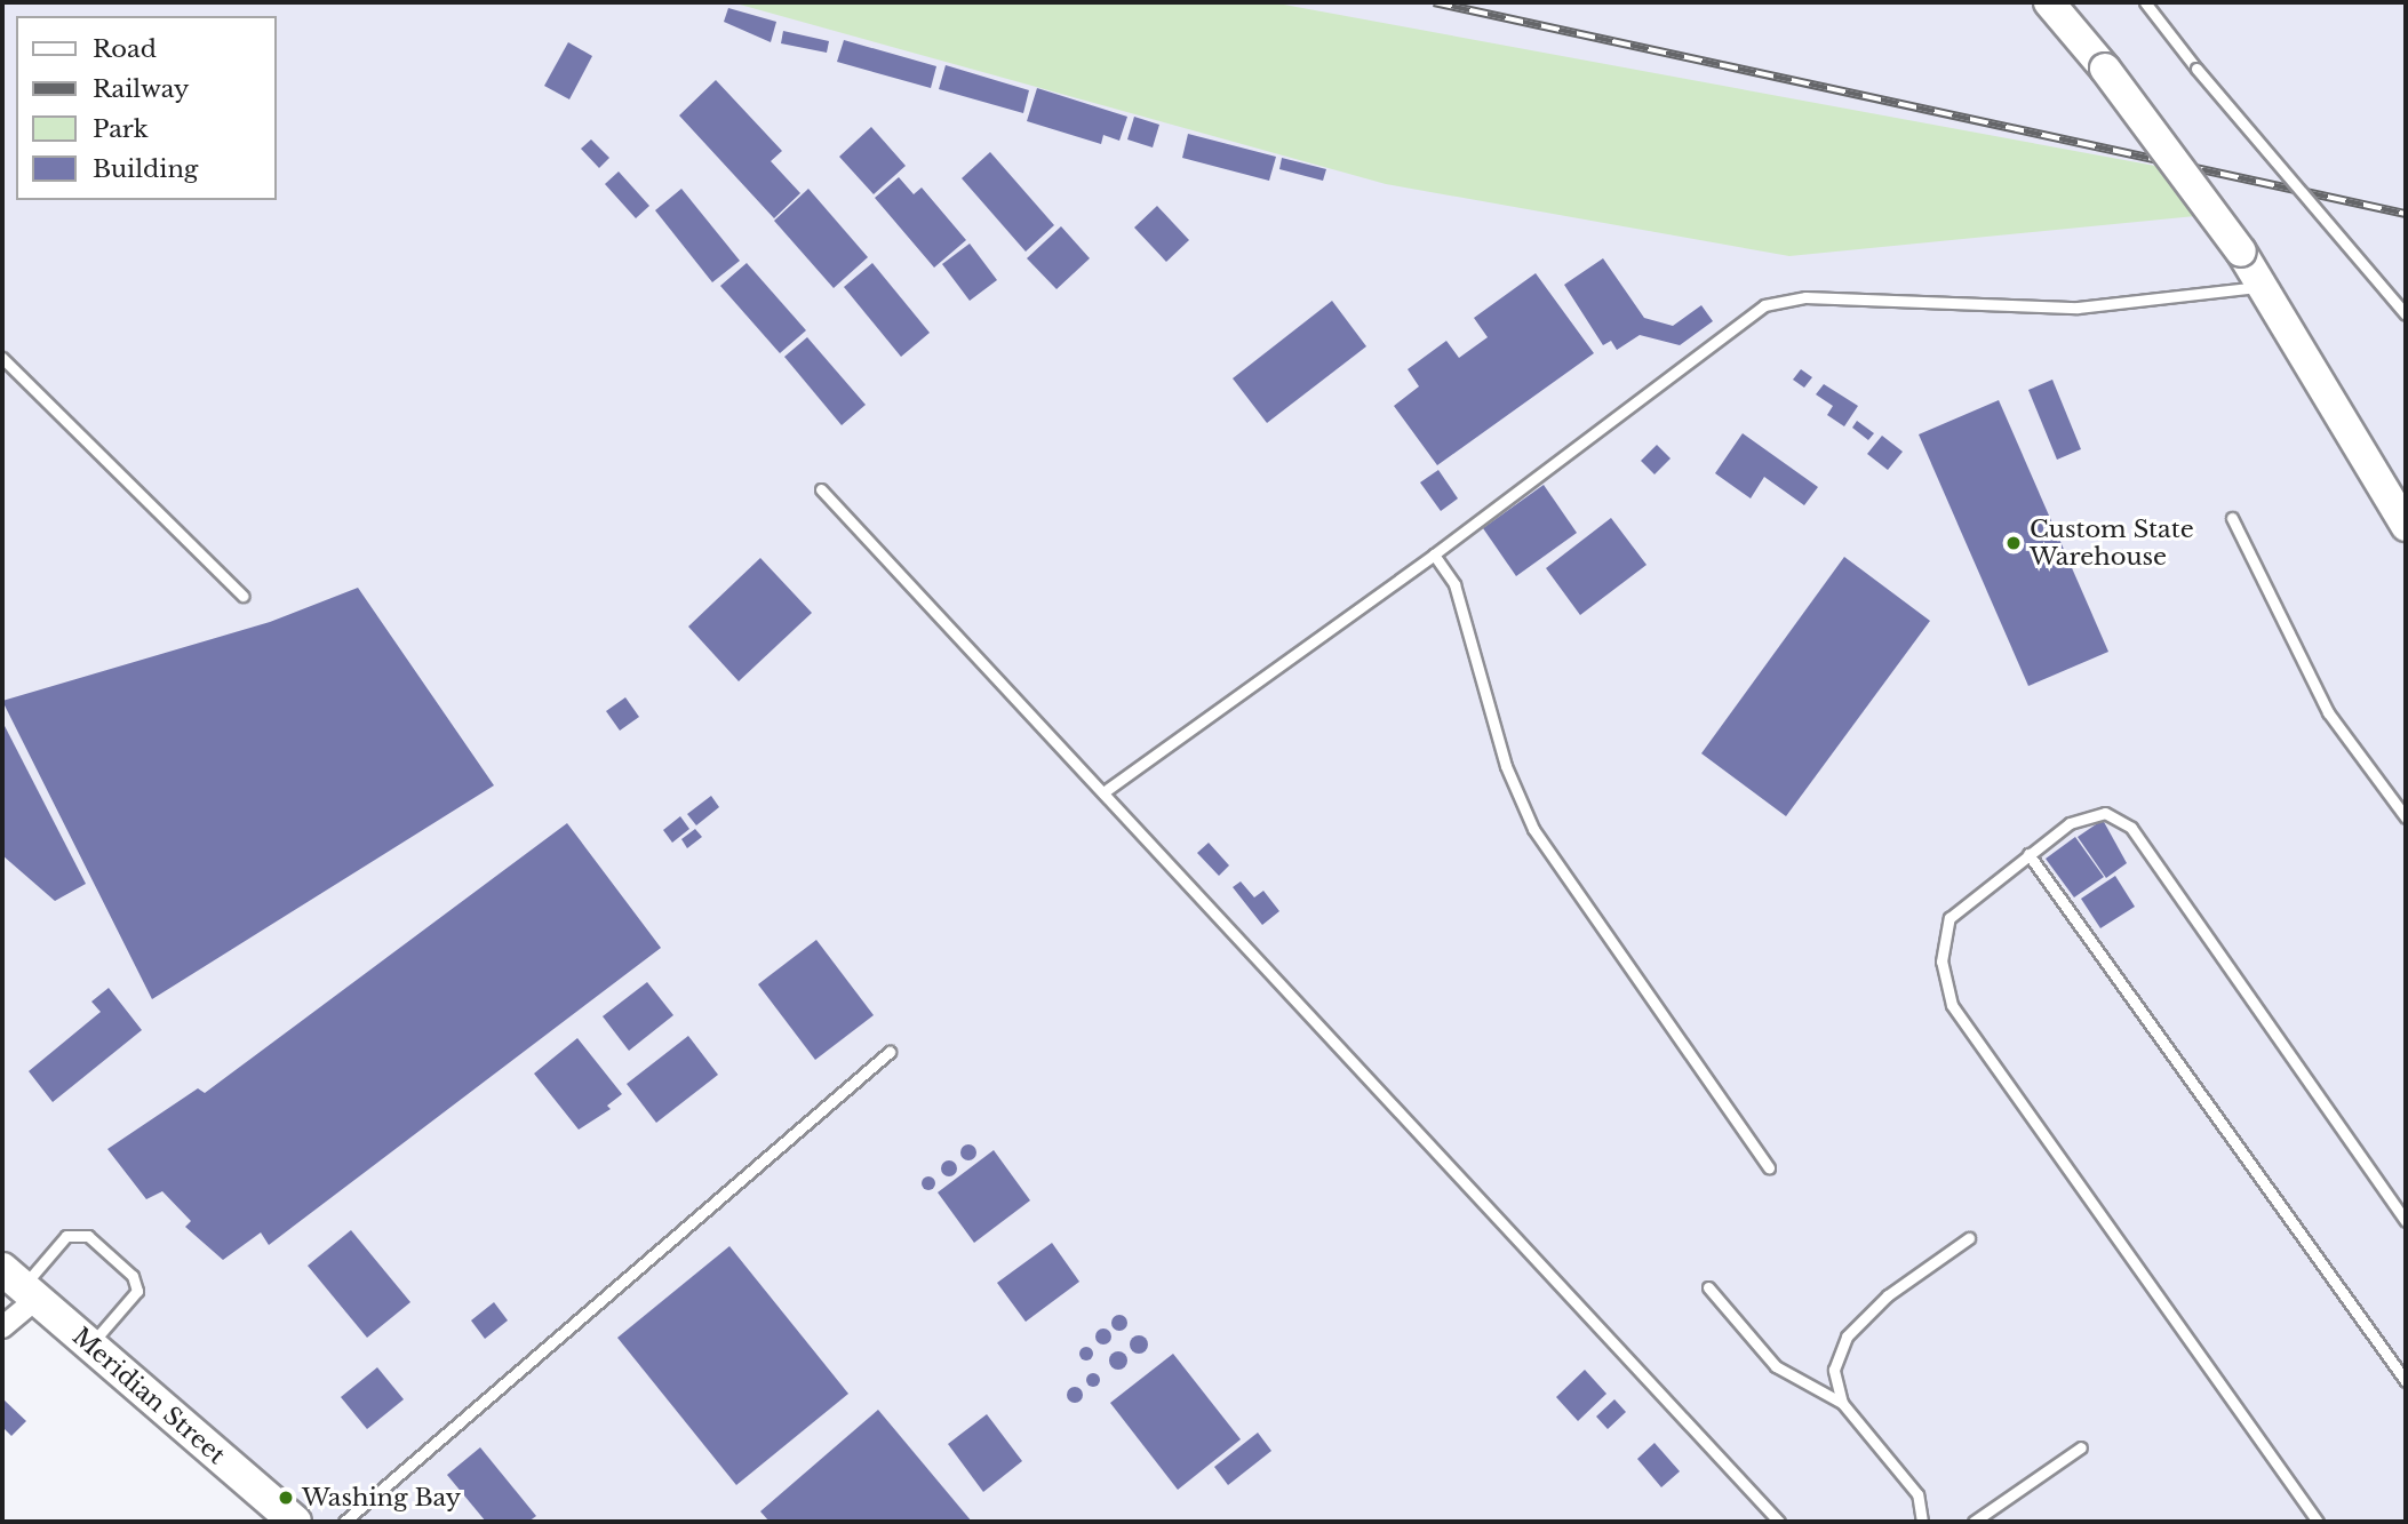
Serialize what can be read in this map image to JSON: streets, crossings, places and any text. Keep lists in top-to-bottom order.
{
  "streets": {
    "main road": ["Meridian Street"]
  },
  "places": ["Custom State Warehouse", "Washing Bay"],
  "legend": [
    "Road",
    "Railway",
    "Park",
    "Building"
  ]
}
